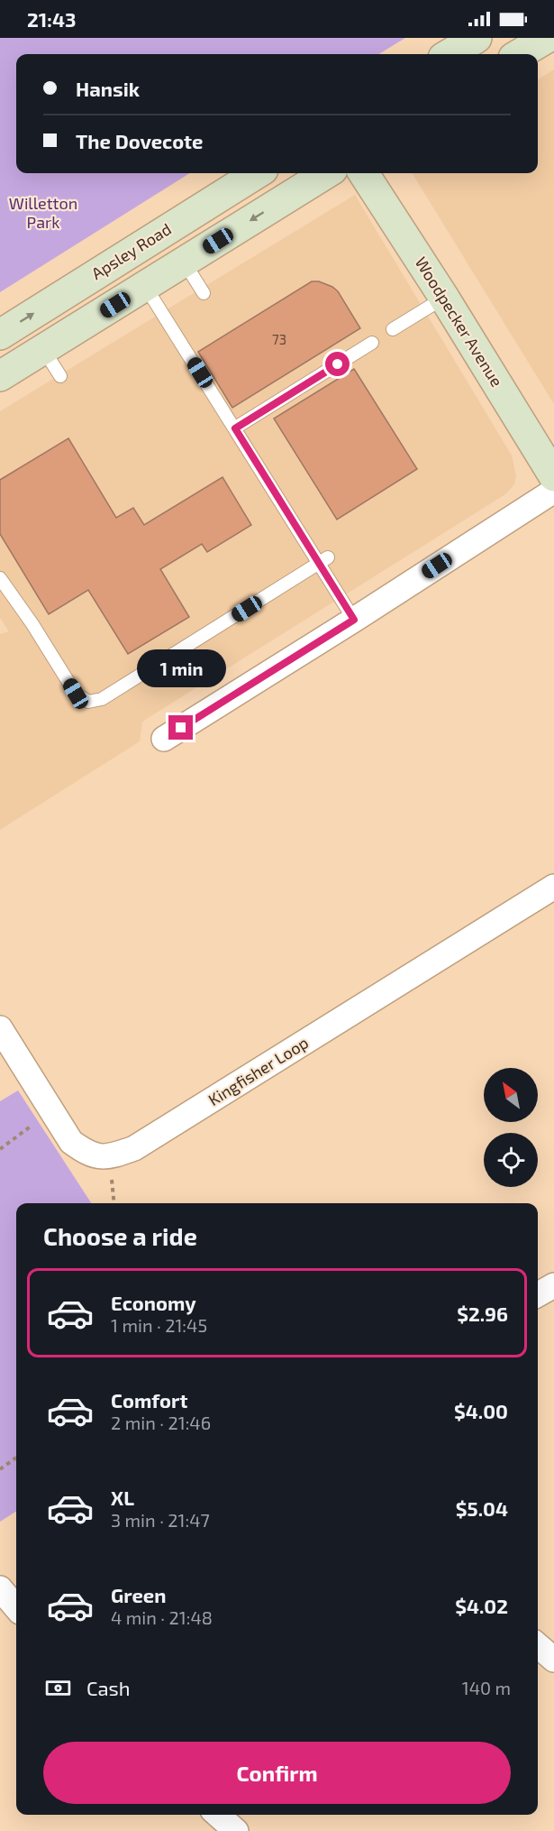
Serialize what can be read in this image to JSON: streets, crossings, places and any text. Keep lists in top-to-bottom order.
{
  "streets": {
    "main road": ["Apsley Road", "Woodpecker Avenue"],
    "street": ["Kingfisher Loop"]
  },
  "parks": ["Willetton Park"],
  "house_numbers": ["73"],
  "north": "top left",
  "page": {
    "status": "21:43",
    "banner": ["Hansik", "The Dovecote"],
    "bubble": "1 min",
    "heading": "Choose a ride",
    "list": [
      {
        "name": "Economy",
        "note": "1 min · 21:45",
        "value": "$2.96"
      },
      {
        "name": "Comfort",
        "note": "2 min · 21:46",
        "value": "$4.00"
      },
      {
        "name": "XL",
        "note": "3 min · 21:47",
        "value": "$5.04"
      },
      {
        "name": "Green",
        "note": "4 min · 21:48",
        "value": "$4.02"
      }
    ],
    "pay": ["Cash", "140 m"],
    "buttons": "Confirm"
  }
}
